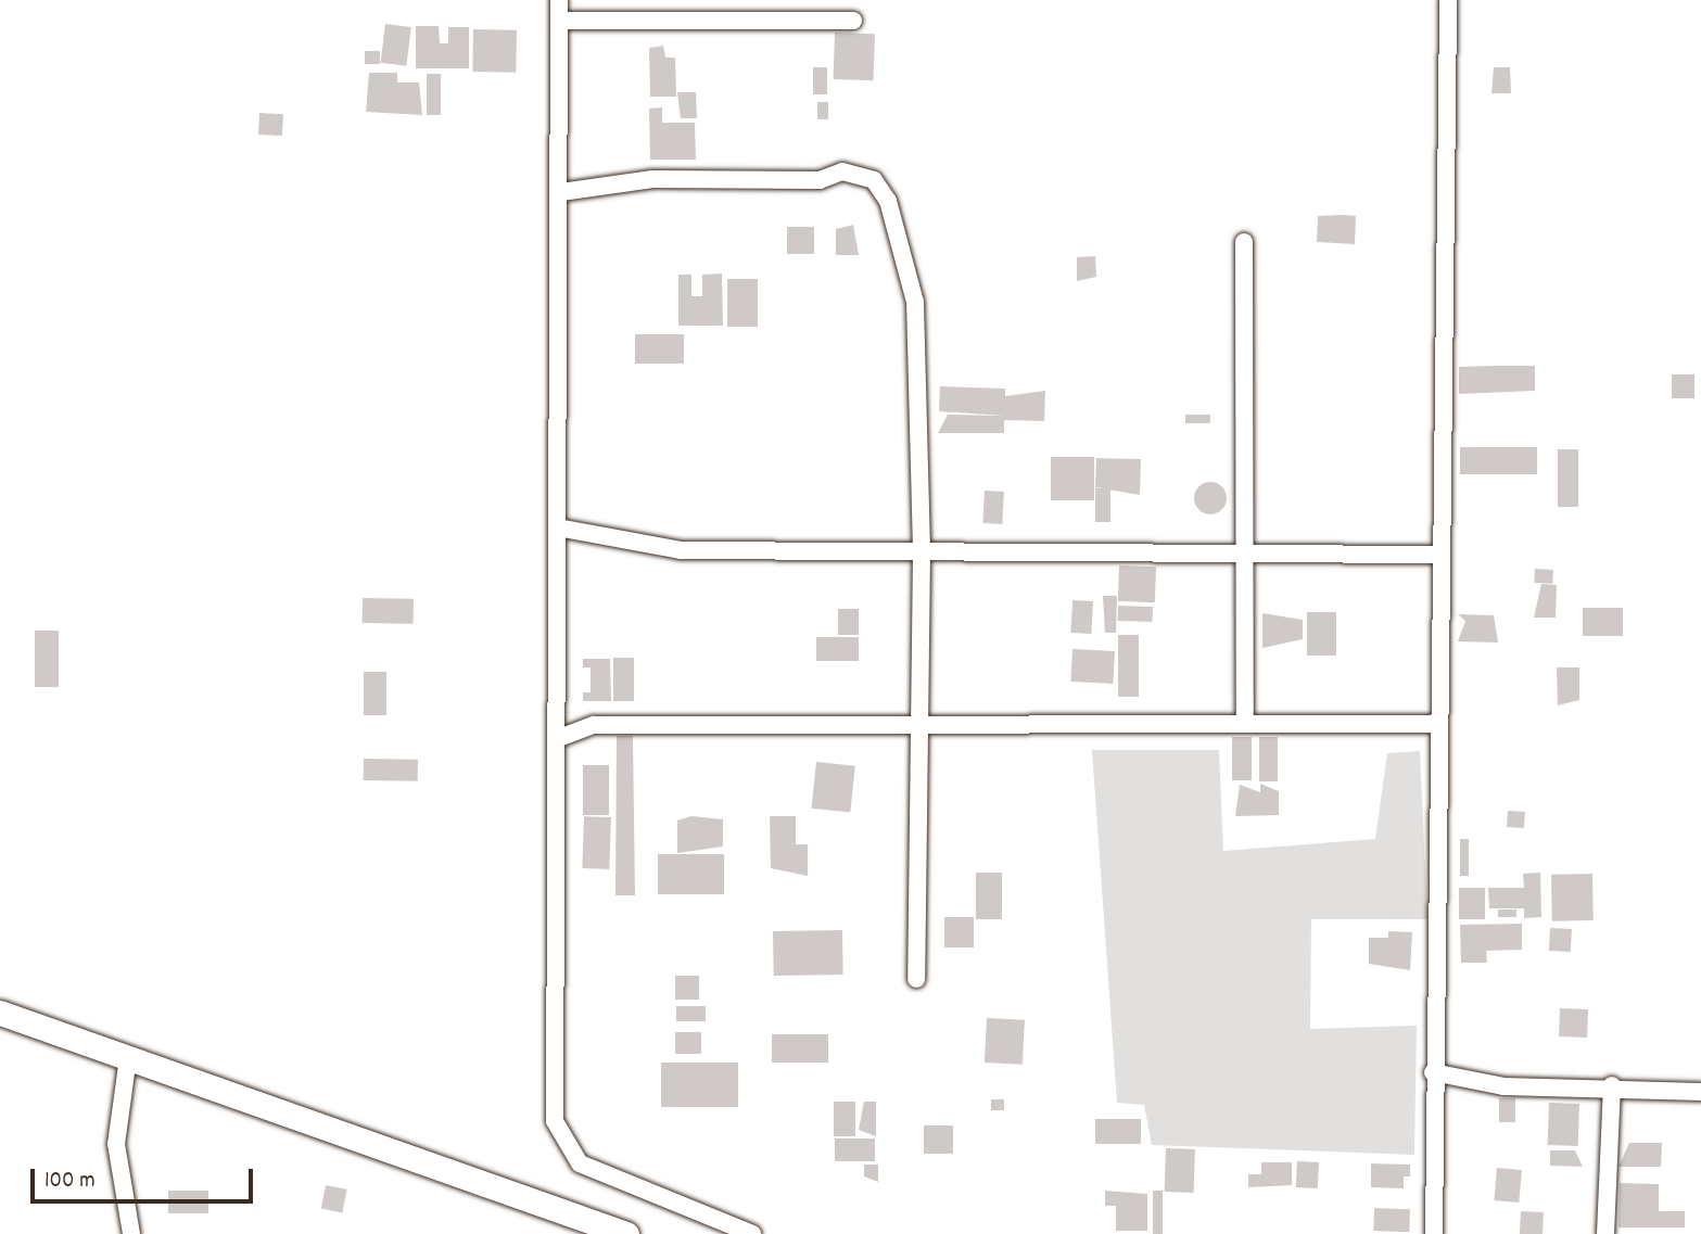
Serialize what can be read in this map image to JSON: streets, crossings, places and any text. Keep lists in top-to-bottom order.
{
  "scale_bar": "100 m"
}
